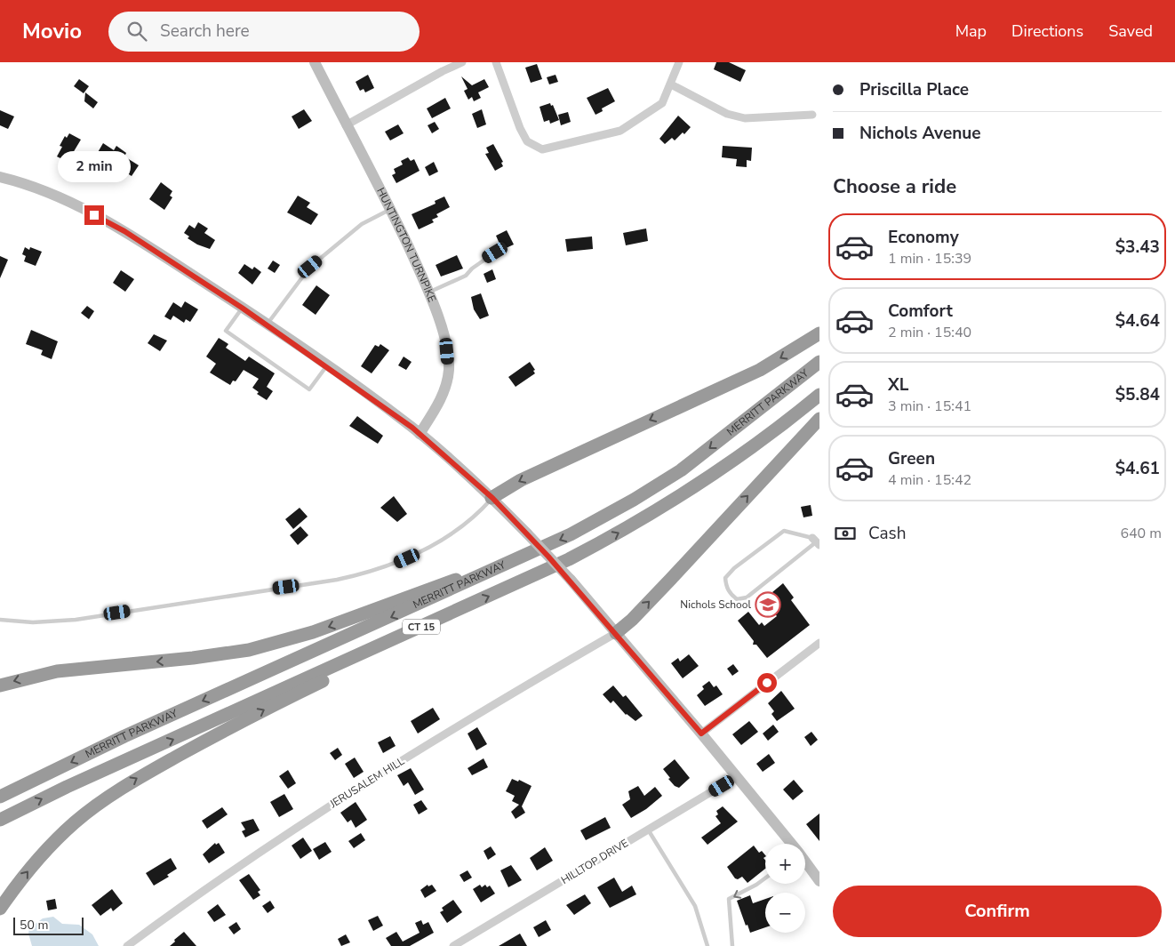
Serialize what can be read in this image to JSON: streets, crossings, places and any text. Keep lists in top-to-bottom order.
{
  "streets": {
    "highway": ["MERRITT PARKWAY", "CT 15"],
    "main road": ["HUNTINGTON TURNPIKE"],
    "street": ["JERUSALEM HILL", "HILLTOP DRIVE"]
  },
  "places": {
    "school or university": ["Nichols School"]
  },
  "scale_bar": "50 m",
  "page": {
    "header": "Movio",
    "search": "Search here",
    "nav": ["Map", "Directions", "Saved"],
    "banner": ["Priscilla Place", "Nichols Avenue"],
    "bubble": "2 min",
    "heading": "Choose a ride",
    "list": [
      {
        "name": "Economy",
        "note": "1 min · 15:39",
        "value": "$3.43"
      },
      {
        "name": "Comfort",
        "note": "2 min · 15:40",
        "value": "$4.64"
      },
      {
        "name": "XL",
        "note": "3 min · 15:41",
        "value": "$5.84"
      },
      {
        "name": "Green",
        "note": "4 min · 15:42",
        "value": "$4.61"
      }
    ],
    "pay": ["Cash", "640 m"],
    "map_buttons": ["+", "−"],
    "buttons": "Confirm",
    "scale": "50 m"
  }
}
